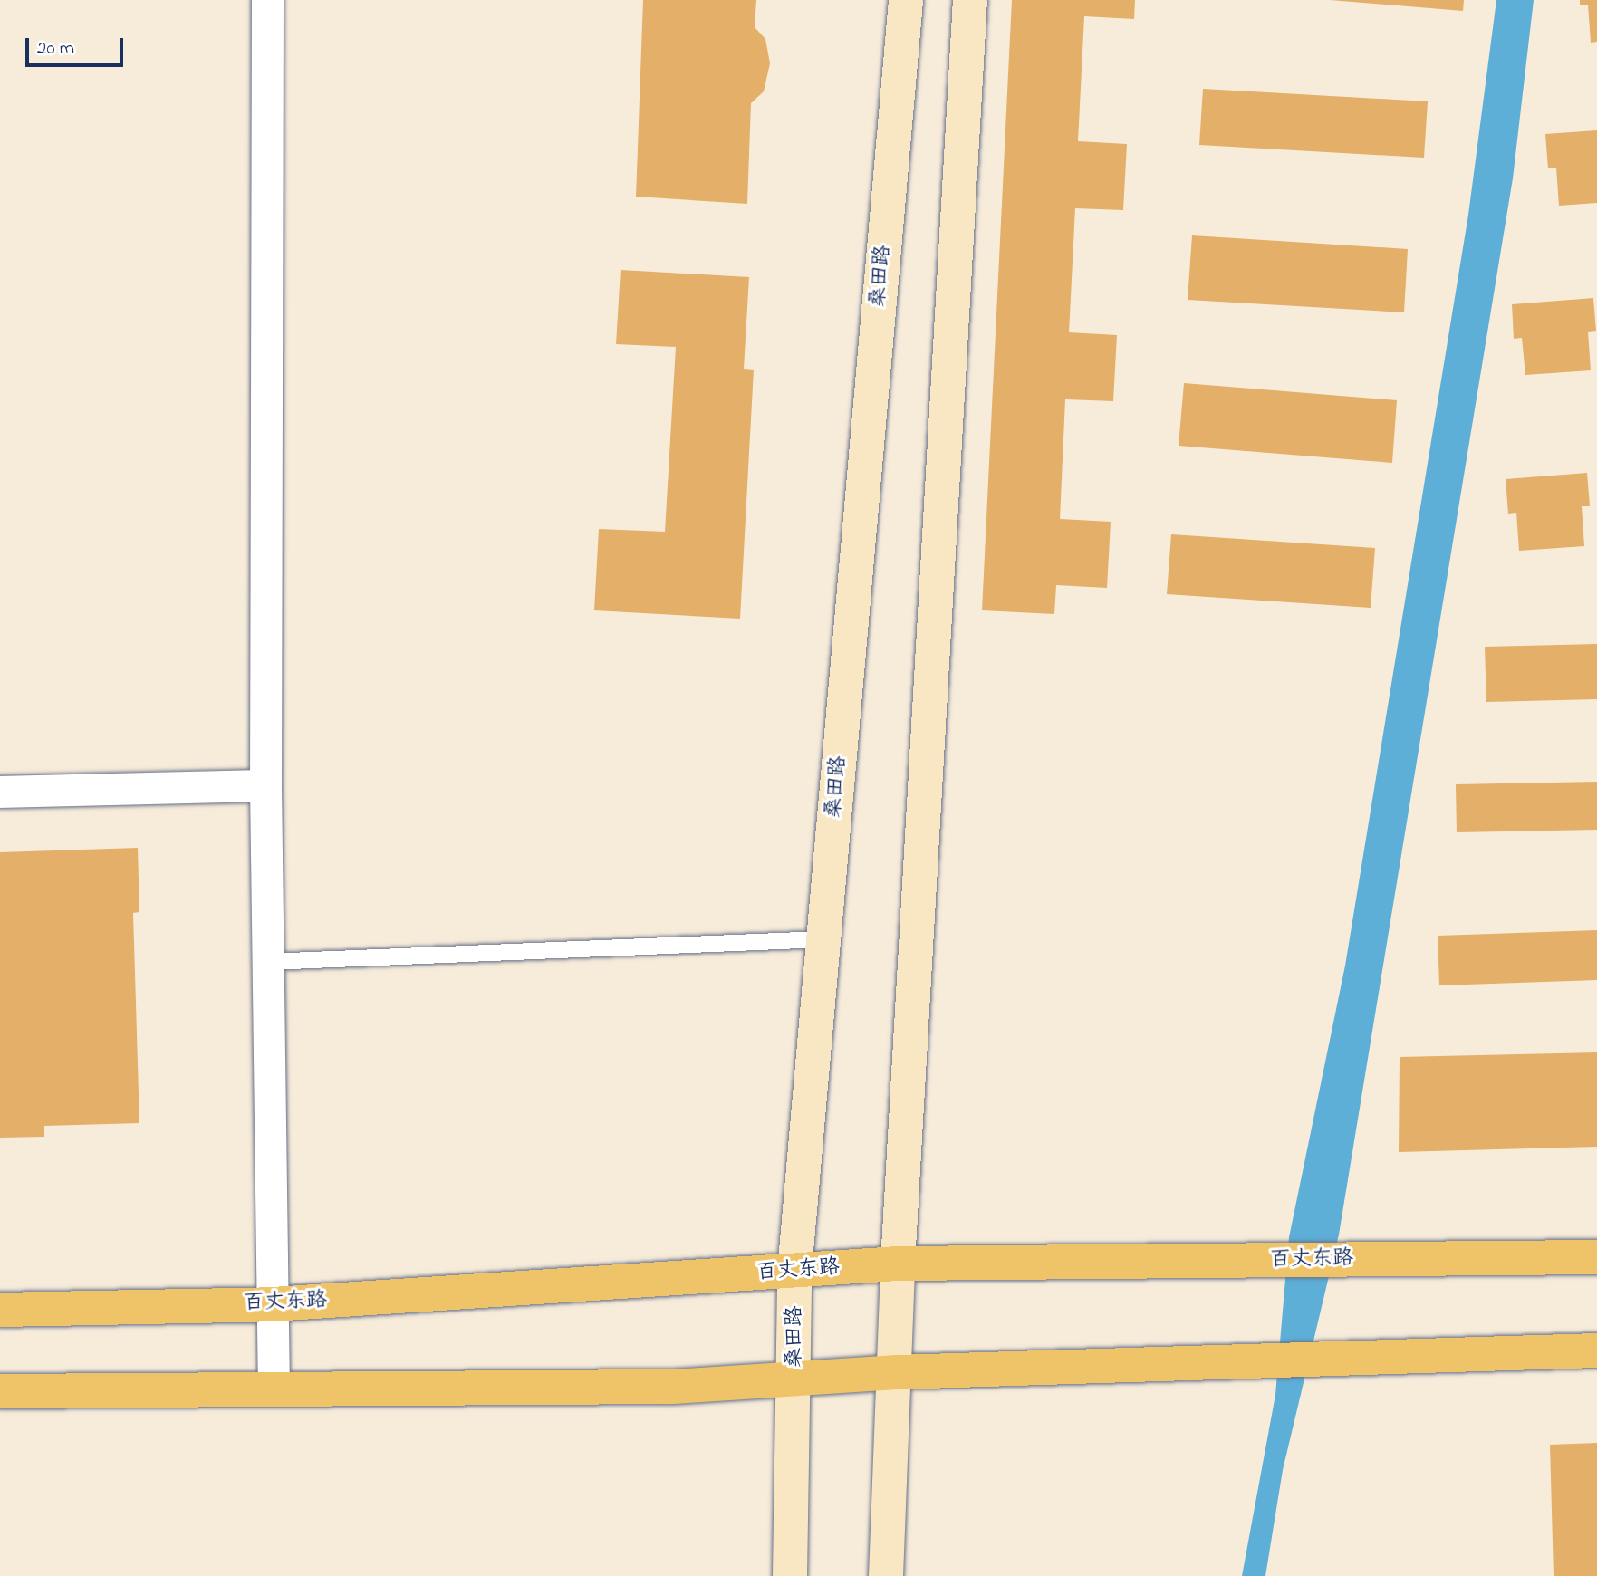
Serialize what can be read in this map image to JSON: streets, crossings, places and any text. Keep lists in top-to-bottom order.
{
  "streets": {
    "main road": ["桑田路", "百丈东路"]
  },
  "crossings": [
    ["桑田路", "百丈东路"]
  ],
  "scale_bar": "20 m"
}
